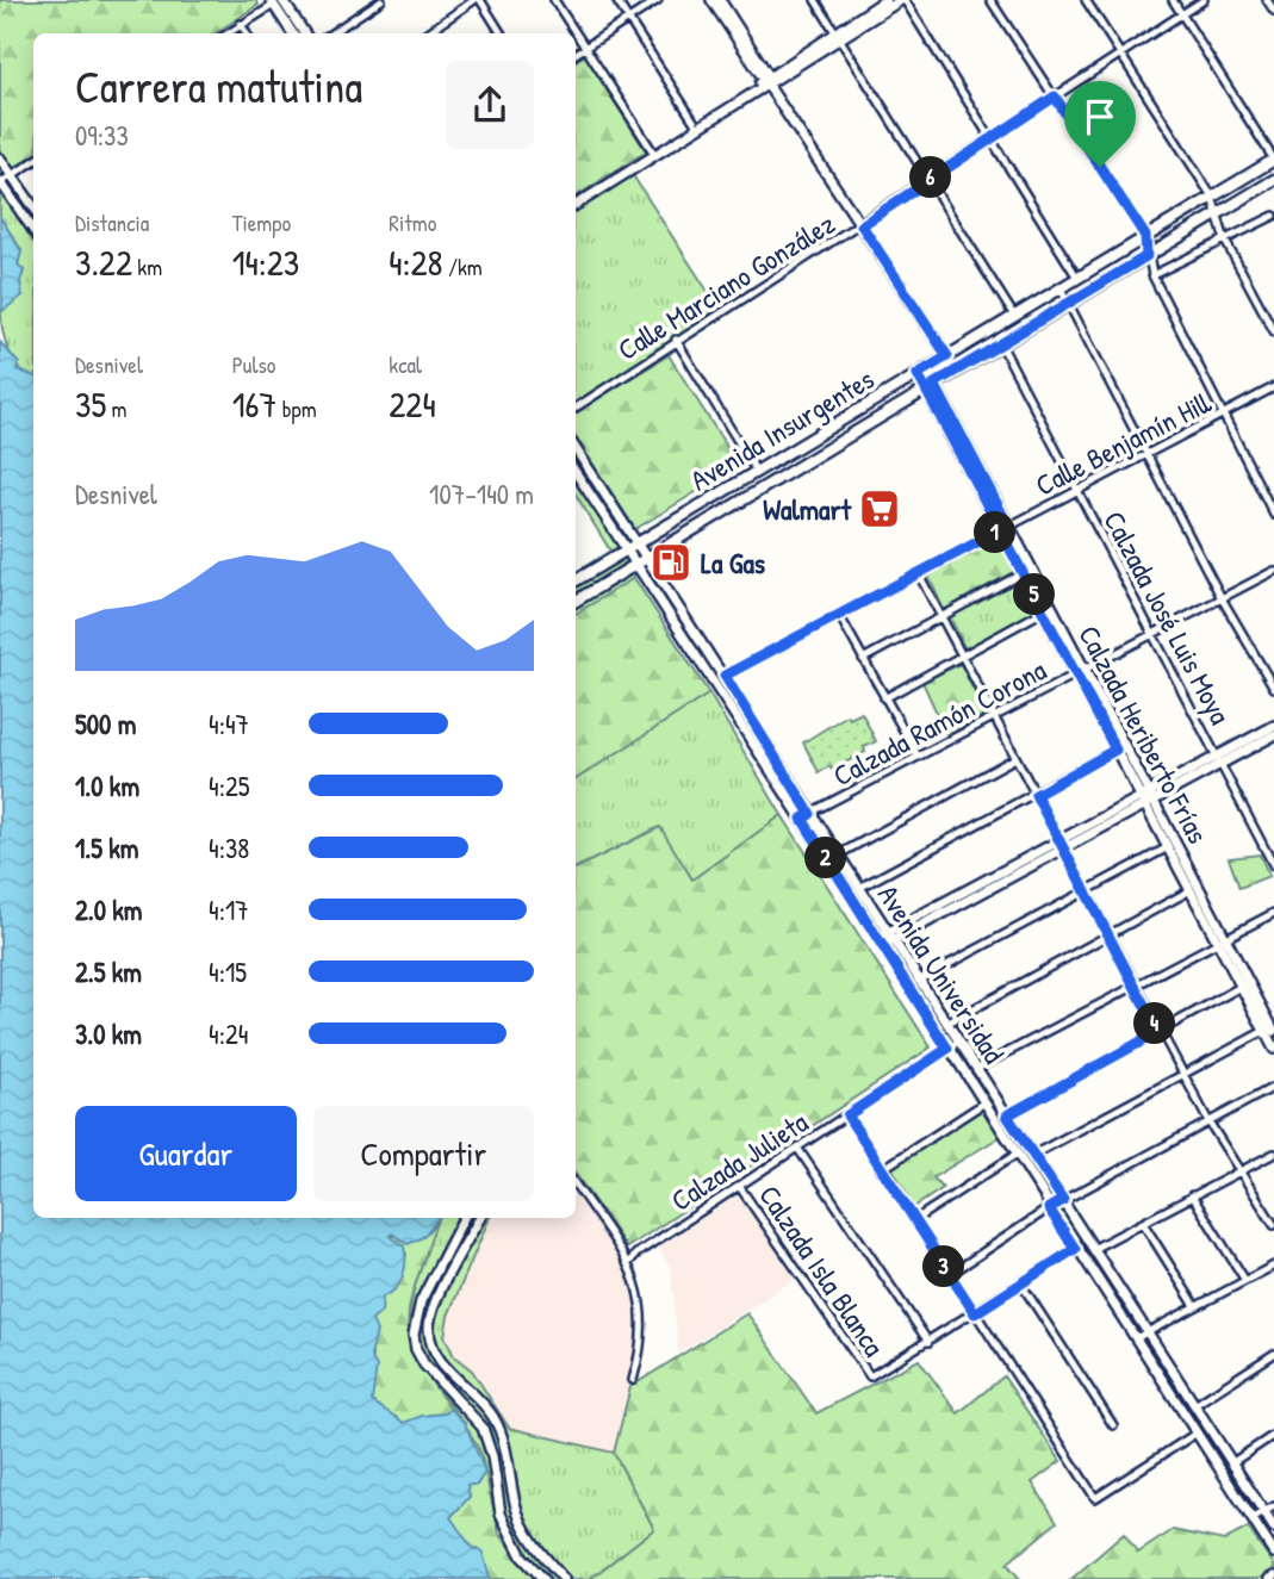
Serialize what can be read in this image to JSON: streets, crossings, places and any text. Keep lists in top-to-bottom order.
{
  "streets": {
    "main road": ["Avenida Insurgentes", "Calzada Heriberto Frías", "Avenida Universidad"],
    "street": [
      "Calle Marciano González",
      "Calle Benjamín Hill",
      "Calzada José Luis Moya",
      "Calzada Ramón Corona",
      "Calzada Julieta",
      "Calzada Isla Blanca"
    ]
  },
  "crossings": [
    ["Avenida Insurgentes", "Calzada José Luis Moya"],
    ["Avenida Insurgentes", "Calzada Heriberto Frías"],
    ["Avenida Insurgentes", "Avenida Universidad"],
    ["Calle Benjamín Hill", "Calzada José Luis Moya"],
    ["Calle Benjamín Hill", "Calzada Heriberto Frías"],
    ["Calle Benjamín Hill", "Avenida Universidad"],
    ["Calzada José Luis Moya", "Calzada Ramón Corona"],
    ["Calzada Ramón Corona", "Calzada Heriberto Frías"],
    ["Calzada Ramón Corona", "Avenida Universidad"],
    ["Avenida Universidad", "Calzada Julieta"],
    ["Calzada Julieta", "Calzada Isla Blanca"]
  ],
  "places": {
    "supermarket": ["Walmart"],
    "fuel station": ["La Gas"]
  },
  "page": {
    "heading": ["Carrera matutina", "09:33"],
    "pins": [
      "6",
      "1",
      "5",
      "2",
      "4",
      "3"
    ],
    "stats": [
      ["Distancia", "3.22 km"],
      ["Tiempo", "14:23"],
      ["Ritmo", "4:28 /km"],
      ["Desnivel", "35 m"],
      ["Pulso", "167 bpm"],
      ["kcal", "224"]
    ],
    "chart": ["Desnivel", "107–140 m"],
    "list": [
      {
        "name": "500 m",
        "note": "4:47"
      },
      {
        "name": "1.0 km",
        "note": "4:25"
      },
      {
        "name": "1.5 km",
        "note": "4:38"
      },
      {
        "name": "2.0 km",
        "note": "4:17"
      },
      {
        "name": "2.5 km",
        "note": "4:15"
      },
      {
        "name": "3.0 km",
        "note": "4:24"
      }
    ],
    "buttons": ["Guardar", "Compartir"]
  }
}
